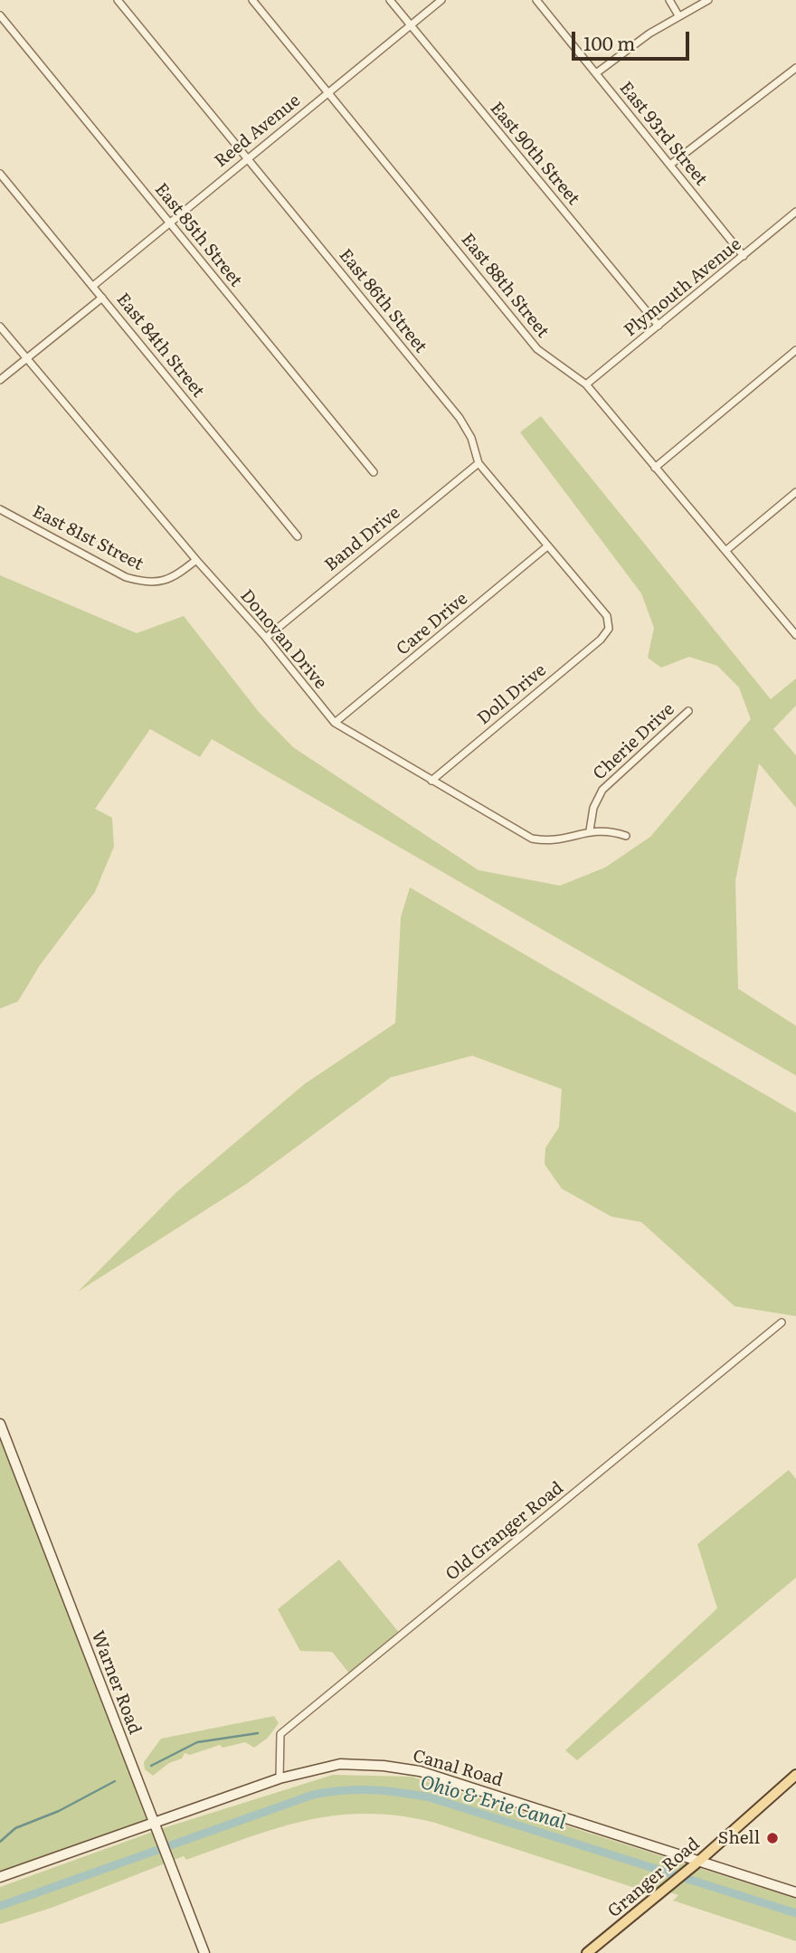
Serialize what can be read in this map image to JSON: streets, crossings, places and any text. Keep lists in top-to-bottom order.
{
  "streets": {
    "main road": ["Granger Road"],
    "street": [
      "Reed Avenue",
      "East 93rd Street",
      "East 90th Street",
      "East 85th Street",
      "East 88th Street",
      "Plymouth Avenue",
      "East 86th Street",
      "East 84th Street",
      "East 81st Street",
      "Band Drive",
      "Care Drive",
      "Donovan Drive",
      "Doll Drive",
      "Cherie Drive",
      "Old Granger Road",
      "Warner Road",
      "Canal Road"
    ]
  },
  "crossings": [
    ["Reed Avenue", "East 90th Street"],
    ["Reed Avenue", "East 85th Street"],
    ["Reed Avenue", "East 88th Street"],
    ["Reed Avenue", "East 86th Street"],
    ["Reed Avenue", "East 84th Street"],
    ["East 93rd Street", "Plymouth Avenue"],
    ["East 90th Street", "Plymouth Avenue"],
    ["East 88th Street", "Plymouth Avenue"],
    ["East 86th Street", "Band Drive"],
    ["East 86th Street", "Care Drive"],
    ["East 86th Street", "Doll Drive"],
    ["East 81st Street", "Donovan Drive"],
    ["Band Drive", "Donovan Drive"],
    ["Care Drive", "Donovan Drive"],
    ["Donovan Drive", "Doll Drive"],
    ["Donovan Drive", "Cherie Drive"],
    ["Old Granger Road", "Canal Road"],
    ["Warner Road", "Canal Road"],
    ["Canal Road", "Granger Road"]
  ],
  "water": ["Ohio & Erie Canal"],
  "places": ["Shell"],
  "scale_bar": "100 m"
}
